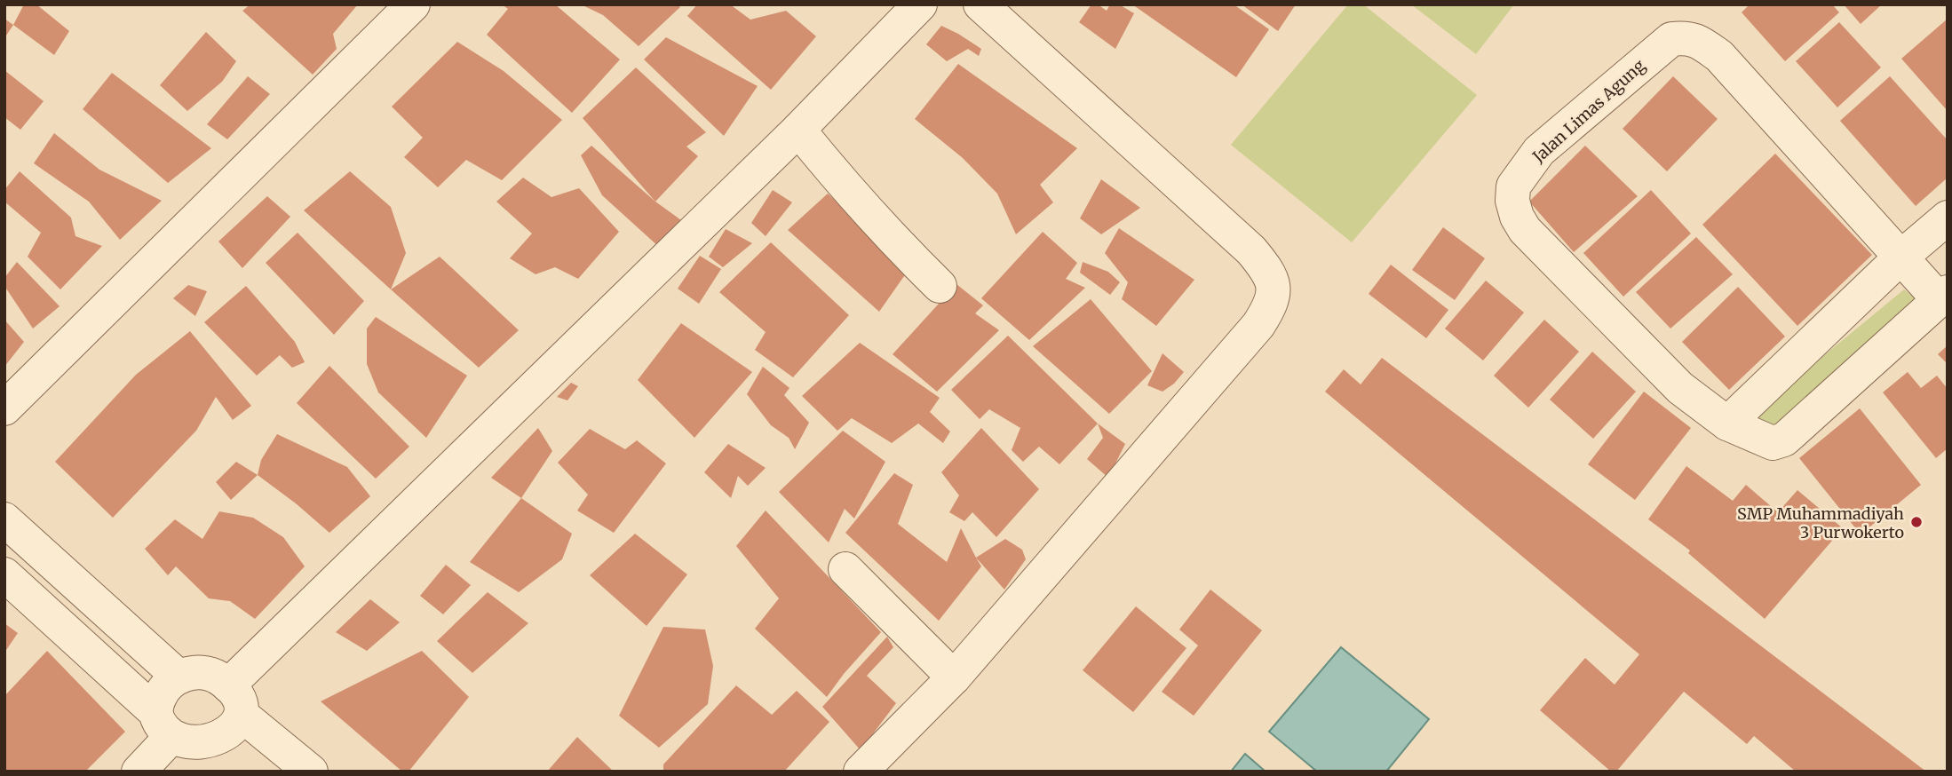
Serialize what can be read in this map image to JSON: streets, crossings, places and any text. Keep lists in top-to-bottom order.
{
  "streets": {
    "street": ["Jalan Limas Agung"]
  },
  "places": ["SMP Muhammadiyah 3 Purwokerto"]
}
